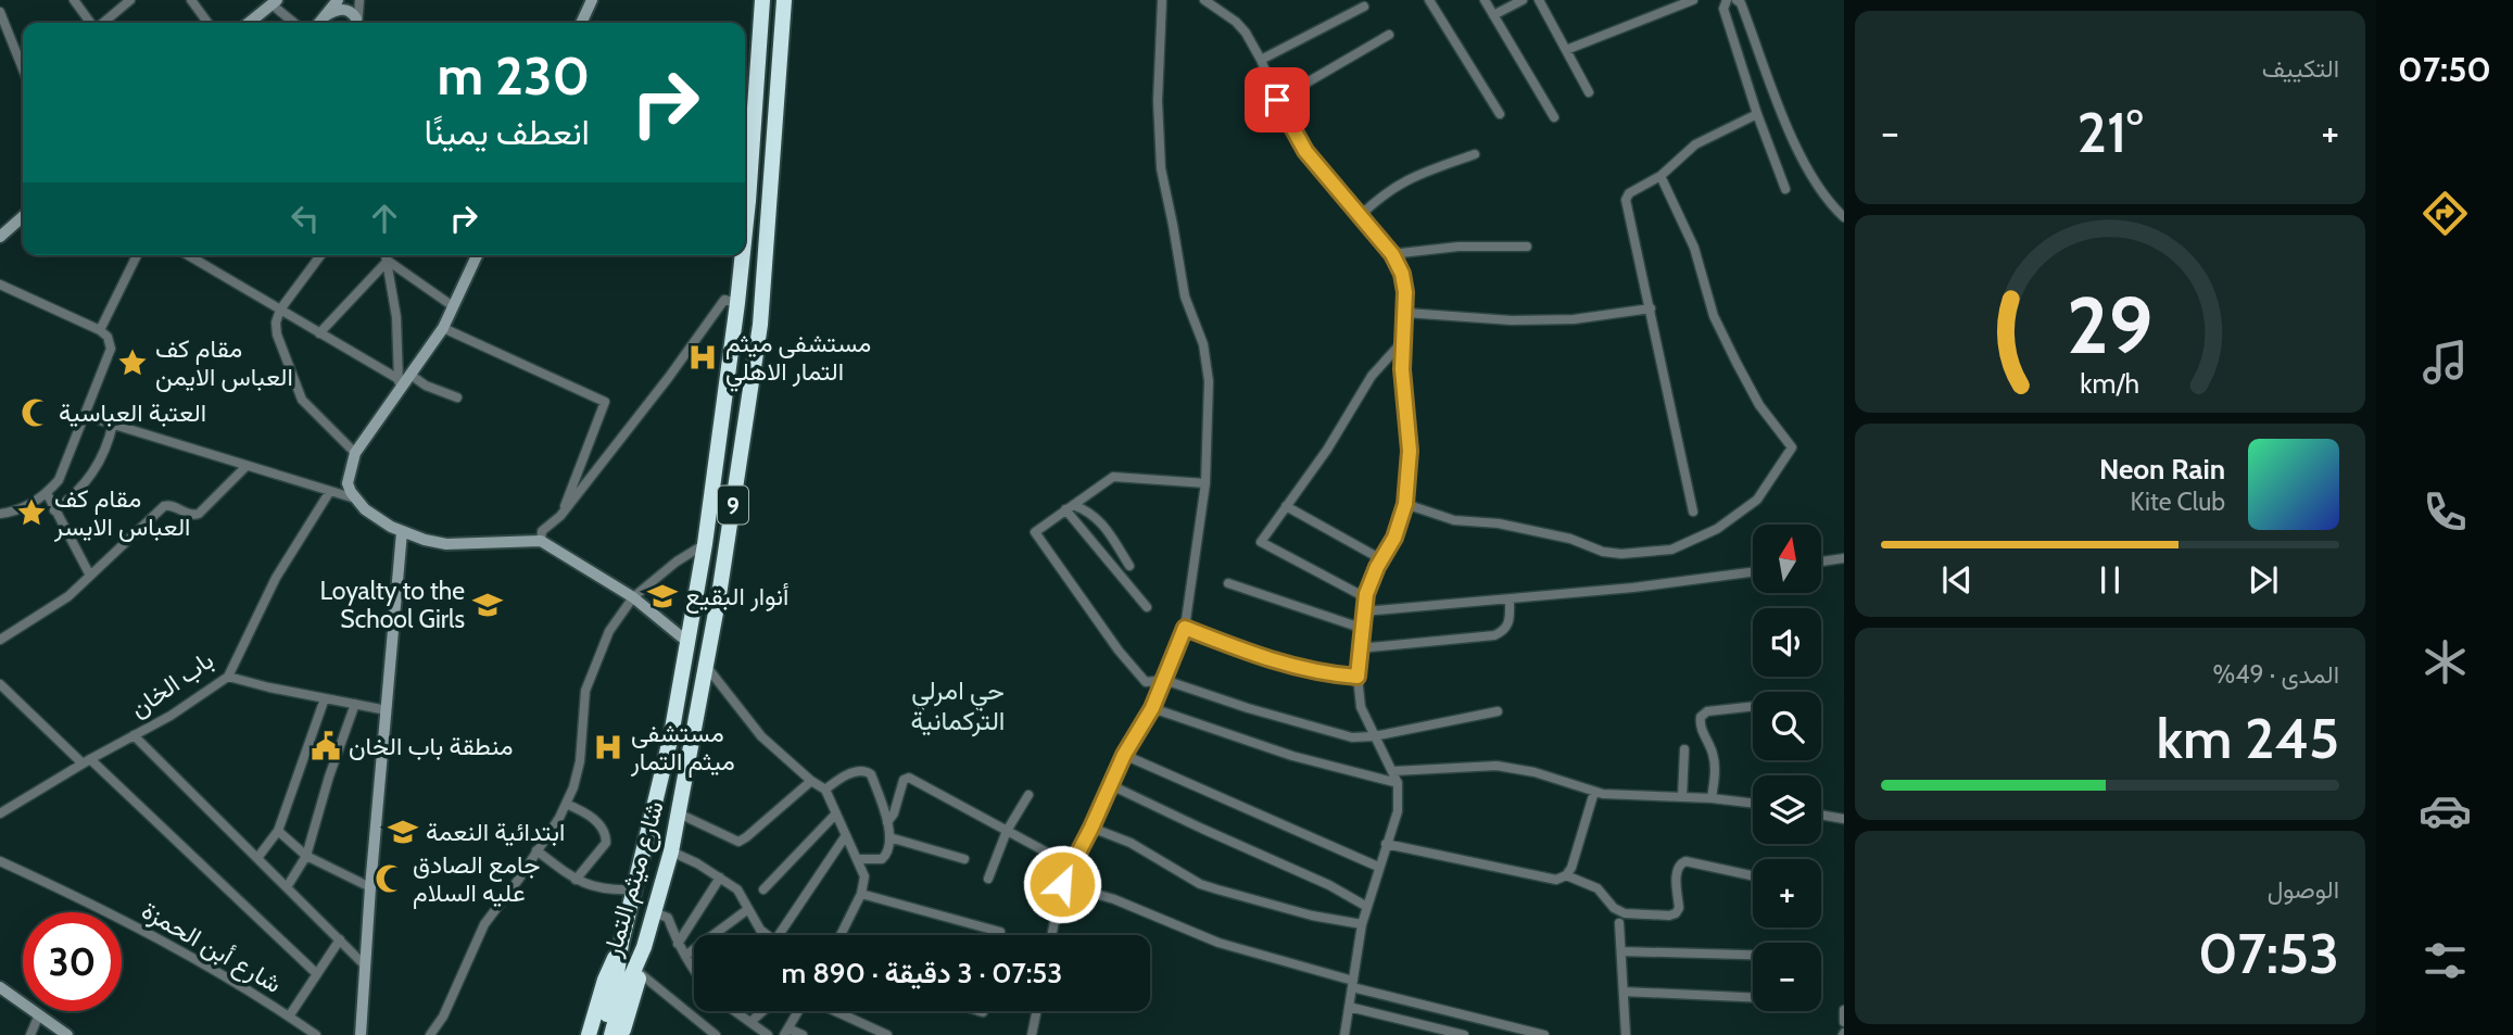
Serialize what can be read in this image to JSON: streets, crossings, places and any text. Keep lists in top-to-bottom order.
{
  "streets": {
    "highway": ["9", "شارع ميثم التمار"],
    "street": ["باب الخان", "شارع أبن الحمزة"]
  },
  "crossings": [
    ["9", "شارع ميثم التمار"]
  ],
  "districts": ["حي امرلي التركمانية"],
  "places": {
    "hospital": ["مستشفى ميثم التمار الاهلي", "مستشفى ميثم التمار"],
    "place": ["مقام كف العباس الايمن", "مقام كف العباس الايسر"],
    "mosque": ["العتبة العباسية", "جامع الصادق عليه السلام"],
    "school or university": ["أنوار البقيع", "Loyalty to the School Girls", "ابتدائية النعمة"],
    "public building": ["منطقة باب الخان"]
  },
  "north": "top",
  "page": {
    "tabs": "07:50",
    "tile": [
      "التكييف",
      ["المدى · 49%", "245 km"],
      ["الوصول", "07:53"]
    ],
    "turn": ["230 m", "انعطف يمينًا"],
    "heat": ["−", "21°", "+"],
    "song": ["Neon Rain", "Kite Club"],
    "map_buttons": ["+", "−"],
    "limit": "30",
    "trip": "07:53 · 3 دقيقة · 890 m",
    "gauge": ["29", "km/h"]
  }
}
